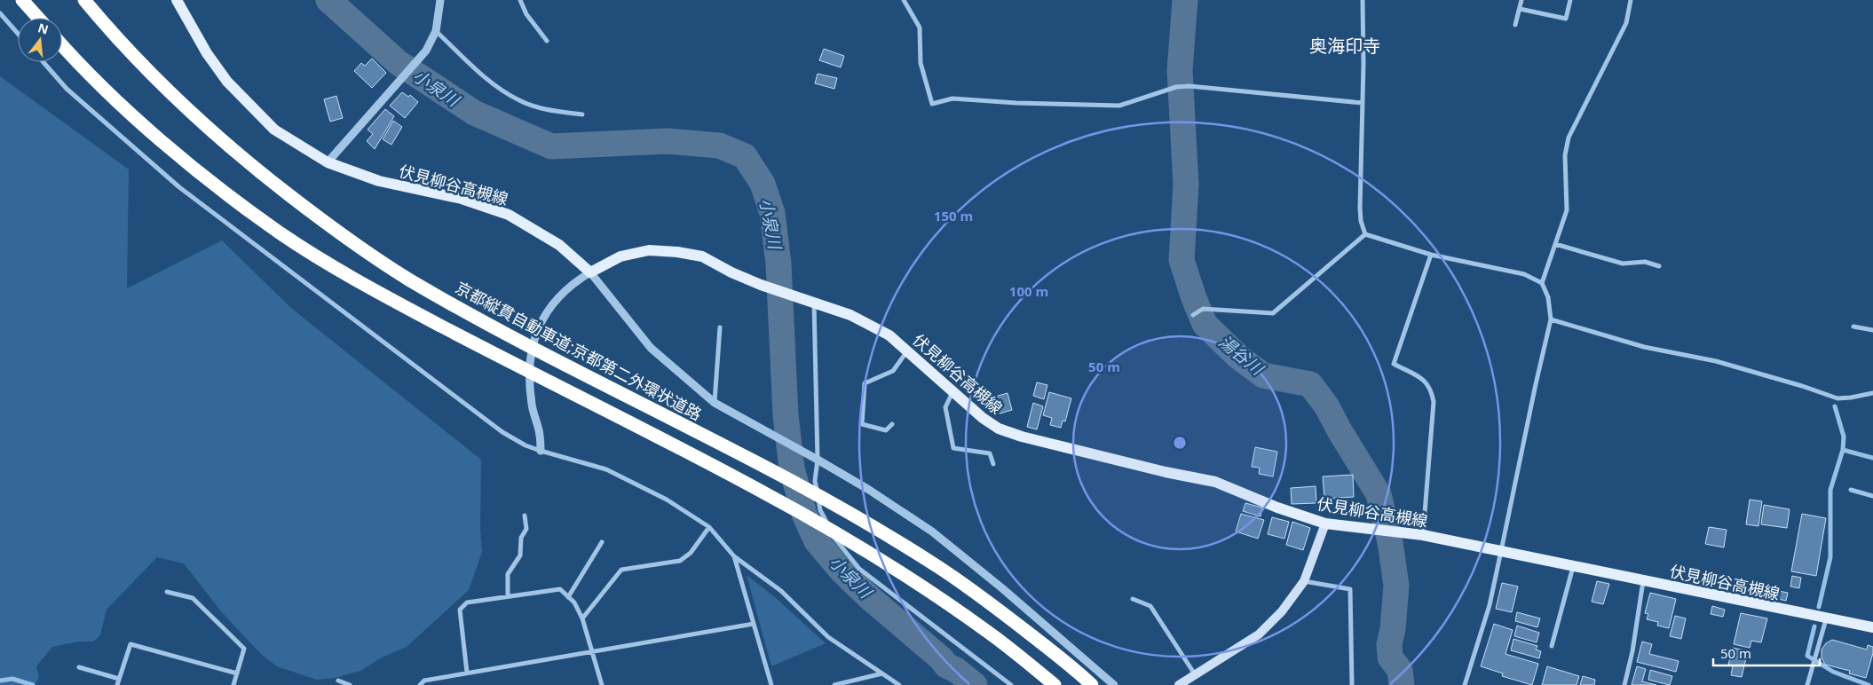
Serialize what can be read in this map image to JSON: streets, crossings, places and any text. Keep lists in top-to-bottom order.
{
  "streets": {
    "highway": ["京都縦貫自動車道;京都第二外環状道路"],
    "main road": ["伏見柳谷高槻線"]
  },
  "districts": ["奥海印寺"],
  "water": ["小泉川", "湯谷川"],
  "scale_bar": "50 m",
  "north": "top",
  "rings": ["150 m", "100 m", "50 m"]
}
